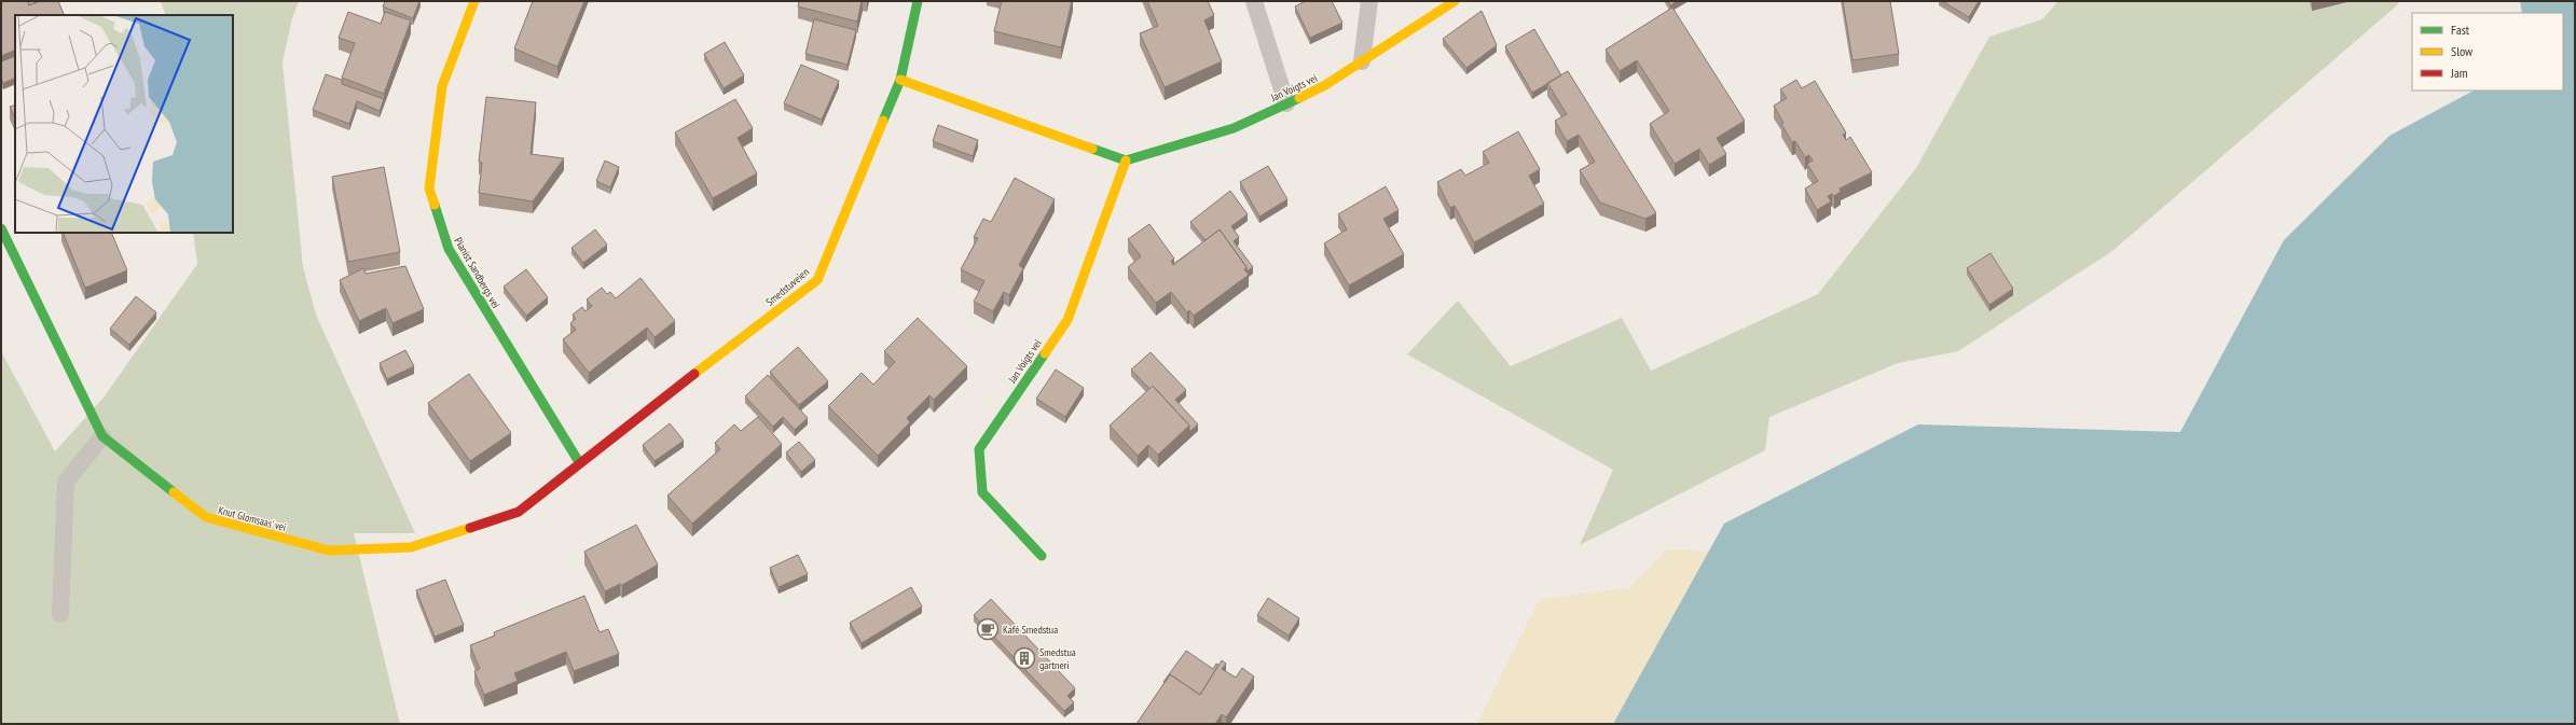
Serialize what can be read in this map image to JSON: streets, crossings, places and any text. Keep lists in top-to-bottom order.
{
  "streets": {
    "street": [
      "Jan Voigts vei",
      "Pianist Sandbergs vei",
      "Smedstuveien",
      "Knut Glomsaas' vei"
    ]
  },
  "crossings": [
    ["Pianist Sandbergs vei", "Smedstuveien"],
    ["Pianist Sandbergs vei", "Knut Glomsaas' vei"],
    ["Smedstuveien", "Knut Glomsaas' vei"]
  ],
  "places": {
    "cafe": ["Kafé Smedstua"],
    "building": ["Smedstua gartneri"]
  },
  "legend": ["Fast", "Slow", "Jam"]
}
